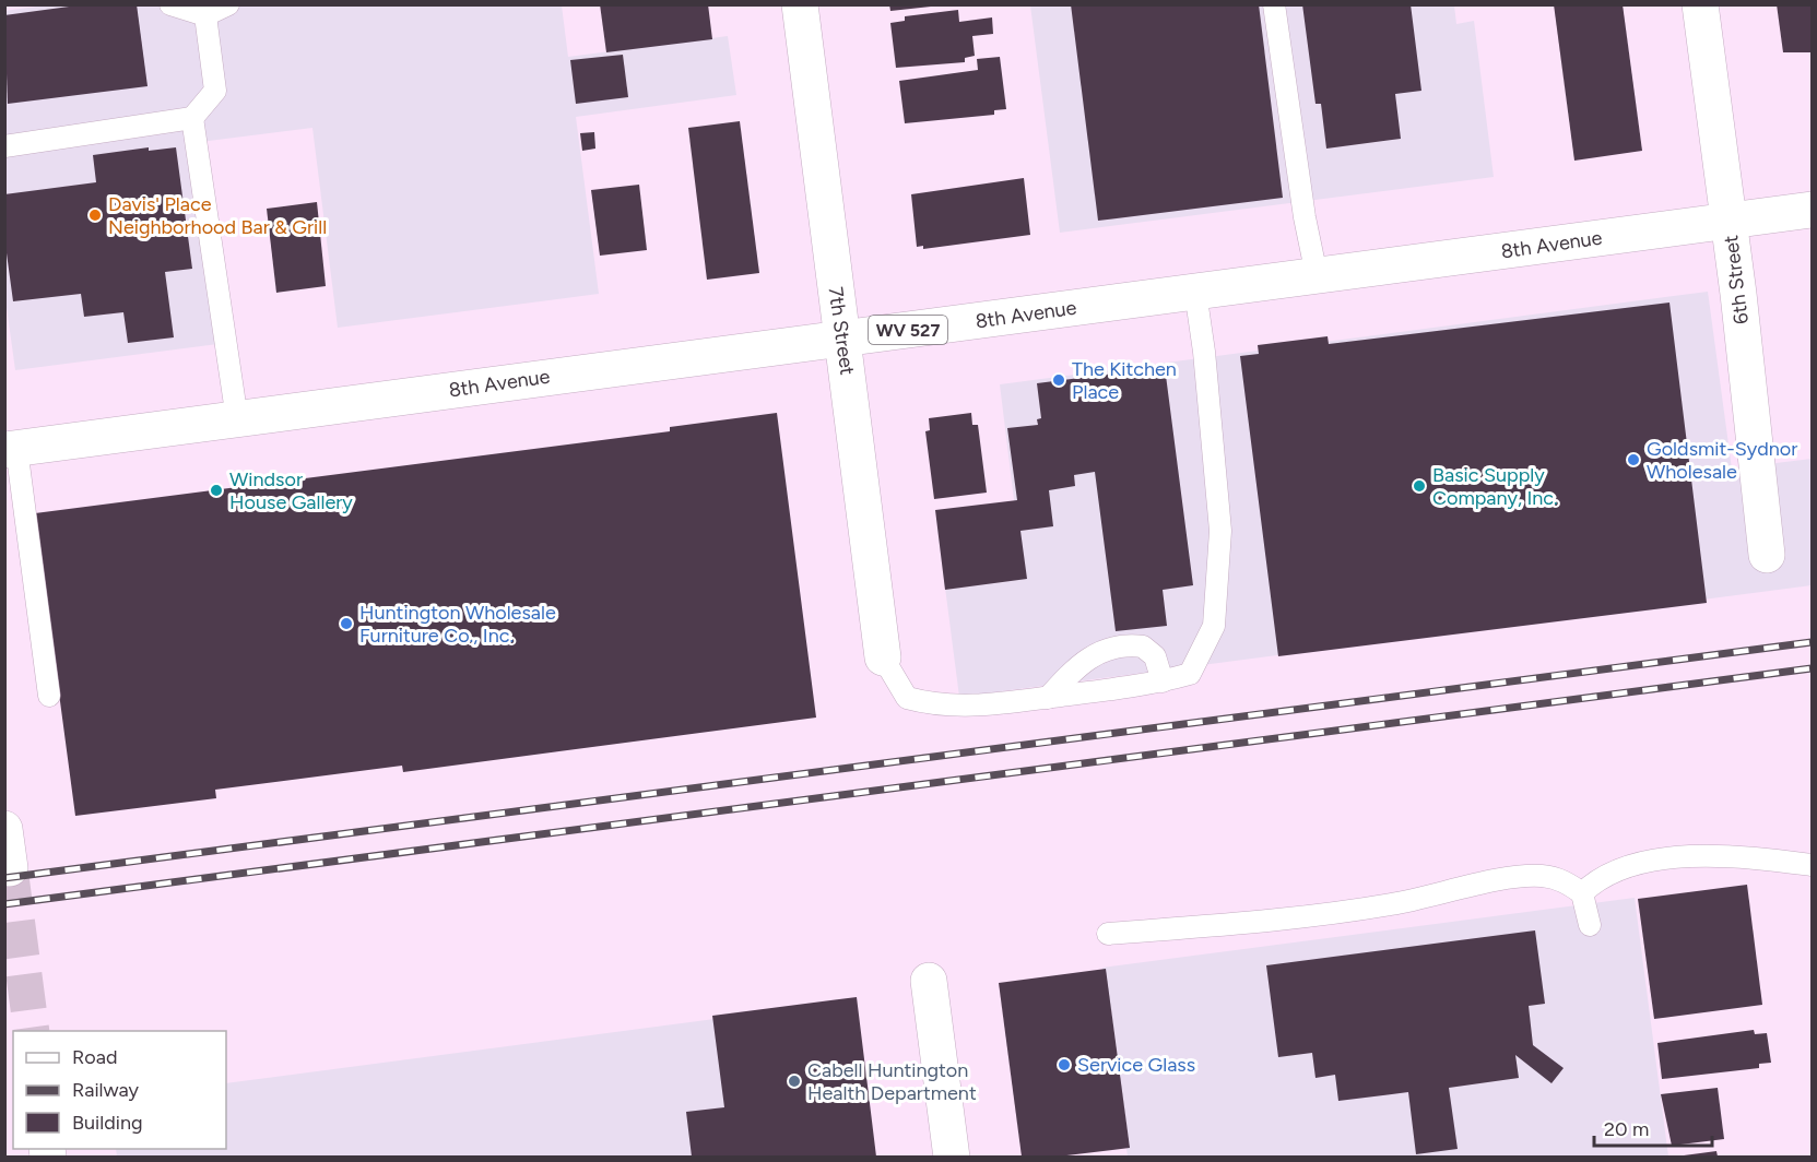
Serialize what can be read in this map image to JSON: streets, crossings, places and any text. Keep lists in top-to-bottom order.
{
  "streets": {
    "main road": [
      "8th Avenue",
      "6th Street",
      "WV 527",
      "7th Street"
    ]
  },
  "crossings": [
    ["8th Avenue", "6th Street"],
    ["8th Avenue", "7th Street"]
  ],
  "places": [
    "Davis' Place Neighborhood Bar & Grill",
    "The Kitchen Place",
    "Goldsmit-Sydnor Wholesale",
    "Basic Supply Company, Inc.",
    "Windsor House Gallery",
    "Huntington Wholesale Furniture Co., Inc.",
    "Service Glass",
    "Cabell Huntington Health Department"
  ],
  "legend": ["Road", "Railway", "Building"],
  "scale_bar": "20 m"
}
